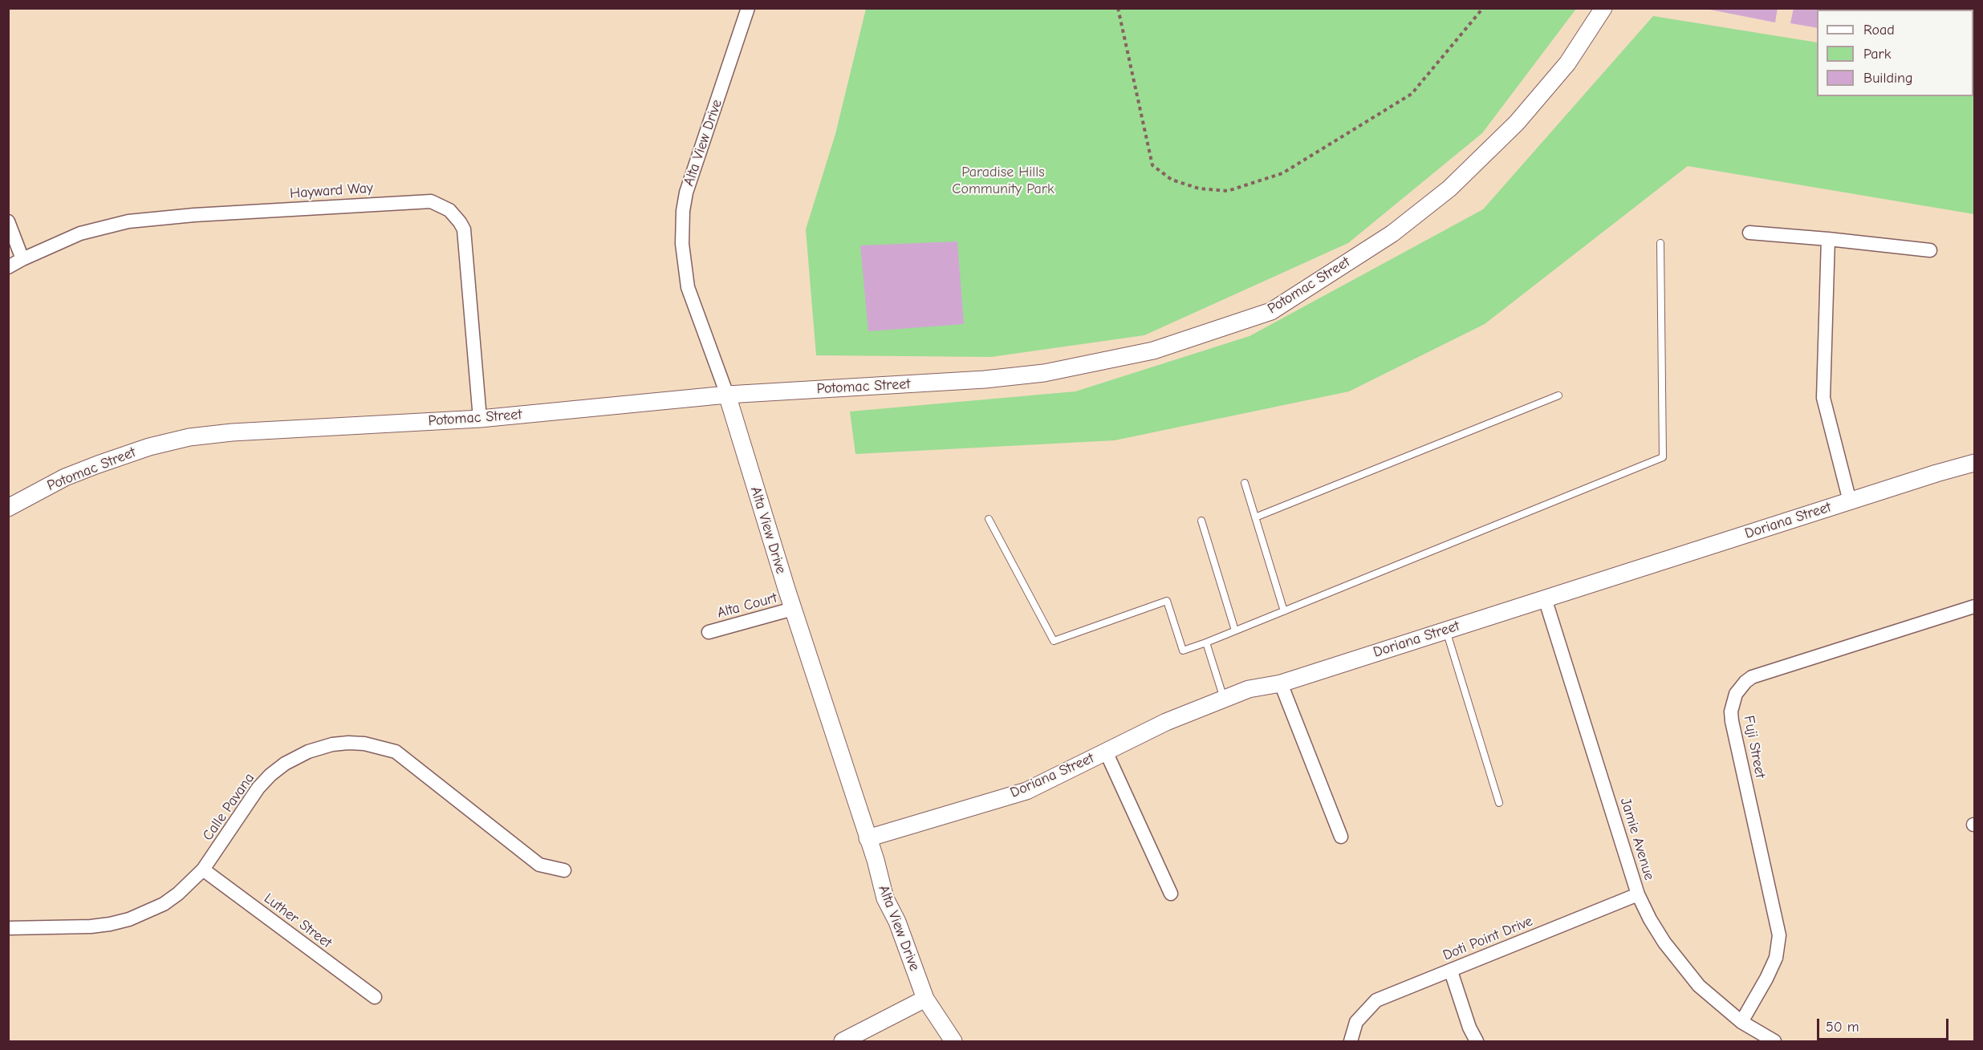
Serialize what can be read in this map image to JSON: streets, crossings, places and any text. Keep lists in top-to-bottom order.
{
  "streets": {
    "street": [
      "Alta View Drive",
      "Hayward Way",
      "Potomac Street",
      "Doriana Street",
      "Alta Court",
      "Fuji Street",
      "Calle Pavana",
      "Jamie Avenue",
      "Luther Street",
      "Doti Point Drive"
    ]
  },
  "crossings": [
    ["Alta View Drive", "Potomac Street"],
    ["Alta View Drive", "Doriana Street"],
    ["Alta View Drive", "Alta Court"],
    ["Hayward Way", "Potomac Street"],
    ["Doriana Street", "Jamie Avenue"],
    ["Fuji Street", "Jamie Avenue"],
    ["Calle Pavana", "Luther Street"],
    ["Jamie Avenue", "Doti Point Drive"]
  ],
  "parks": ["Paradise Hills Community Park"],
  "legend": ["Road", "Park", "Building"],
  "scale_bar": "50 m"
}
